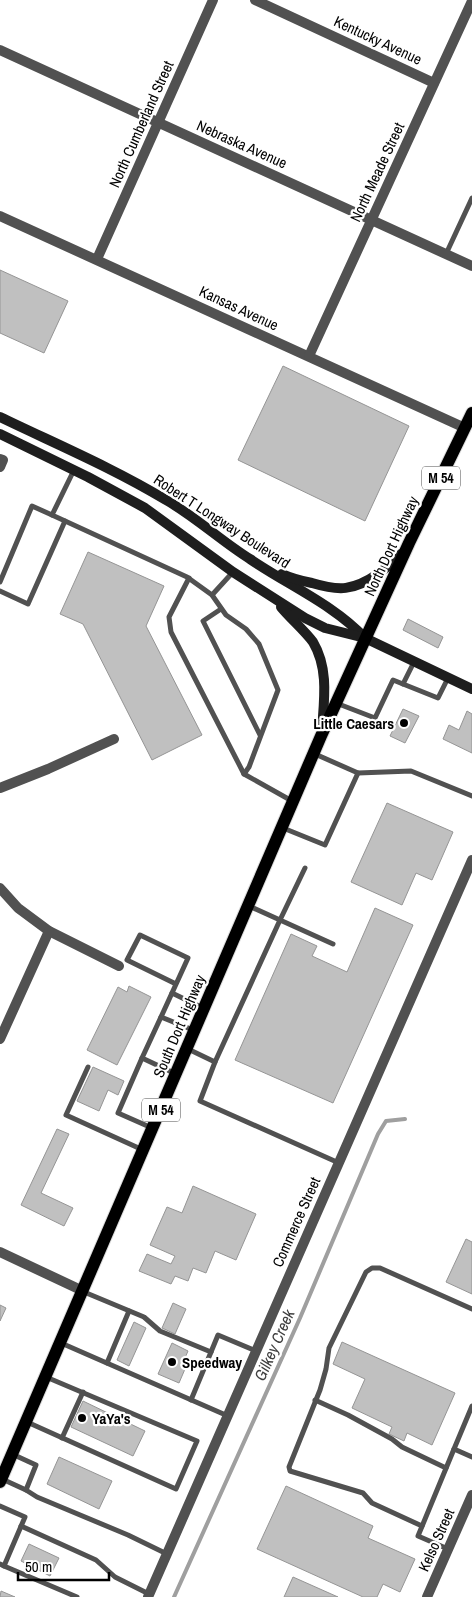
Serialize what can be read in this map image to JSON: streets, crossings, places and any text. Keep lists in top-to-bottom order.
{
  "streets": {
    "main road": ["M 54", "North Dort Highway", "South Dort Highway"],
    "street": [
      "Kentucky Avenue",
      "North Cumberland Street",
      "Nebraska Avenue",
      "North Meade Street",
      "Kansas Avenue",
      "Robert T Longway Boulevard",
      "Commerce Street",
      "Kelso Street"
    ]
  },
  "crossings": [
    ["Kentucky Avenue", "North Meade Street"],
    ["North Cumberland Street", "Nebraska Avenue"],
    ["North Cumberland Street", "Kansas Avenue"],
    ["Nebraska Avenue", "North Meade Street"],
    ["North Meade Street", "Kansas Avenue"],
    ["Kansas Avenue", "North Dort Highway"],
    ["Robert T Longway Boulevard", "North Dort Highway"],
    ["Robert T Longway Boulevard", "South Dort Highway"],
    ["North Dort Highway", "South Dort Highway"]
  ],
  "water": ["Gilkey Creek"],
  "places": ["Little Caesars", "Speedway", "YaYa's"],
  "scale_bar": "50 m"
}
